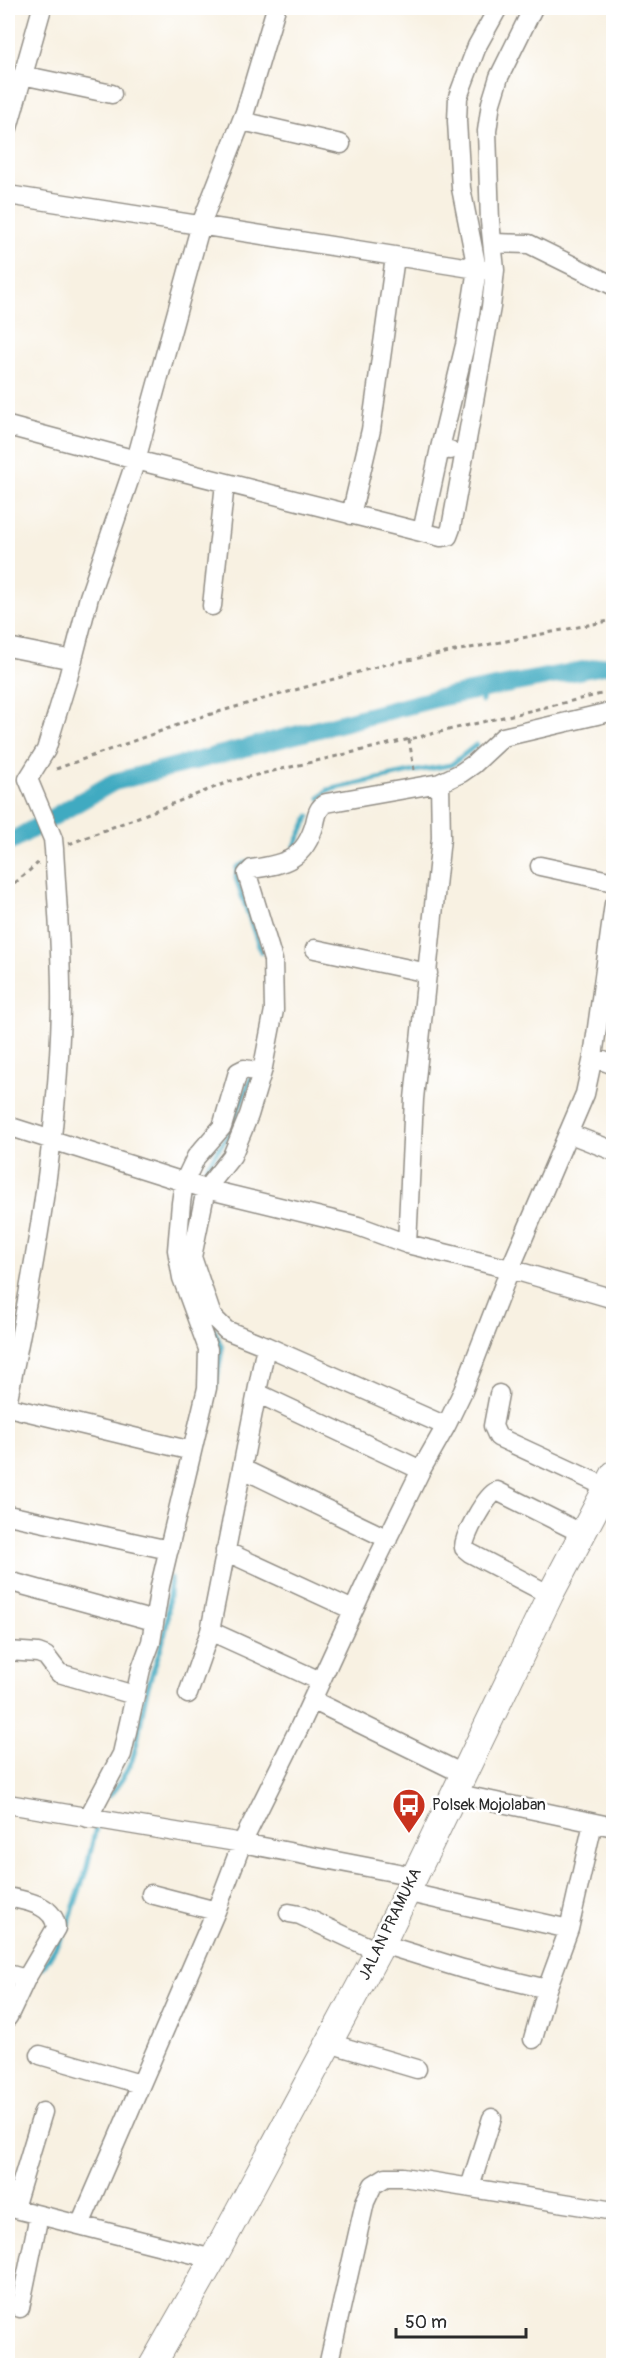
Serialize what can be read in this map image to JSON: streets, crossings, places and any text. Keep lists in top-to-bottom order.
{
  "streets": {
    "main road": ["JALAN PRAMUKA"]
  },
  "places": {
    "bus stop": ["Polsek Mojolaban"]
  },
  "scale_bar": "50 m"
}
